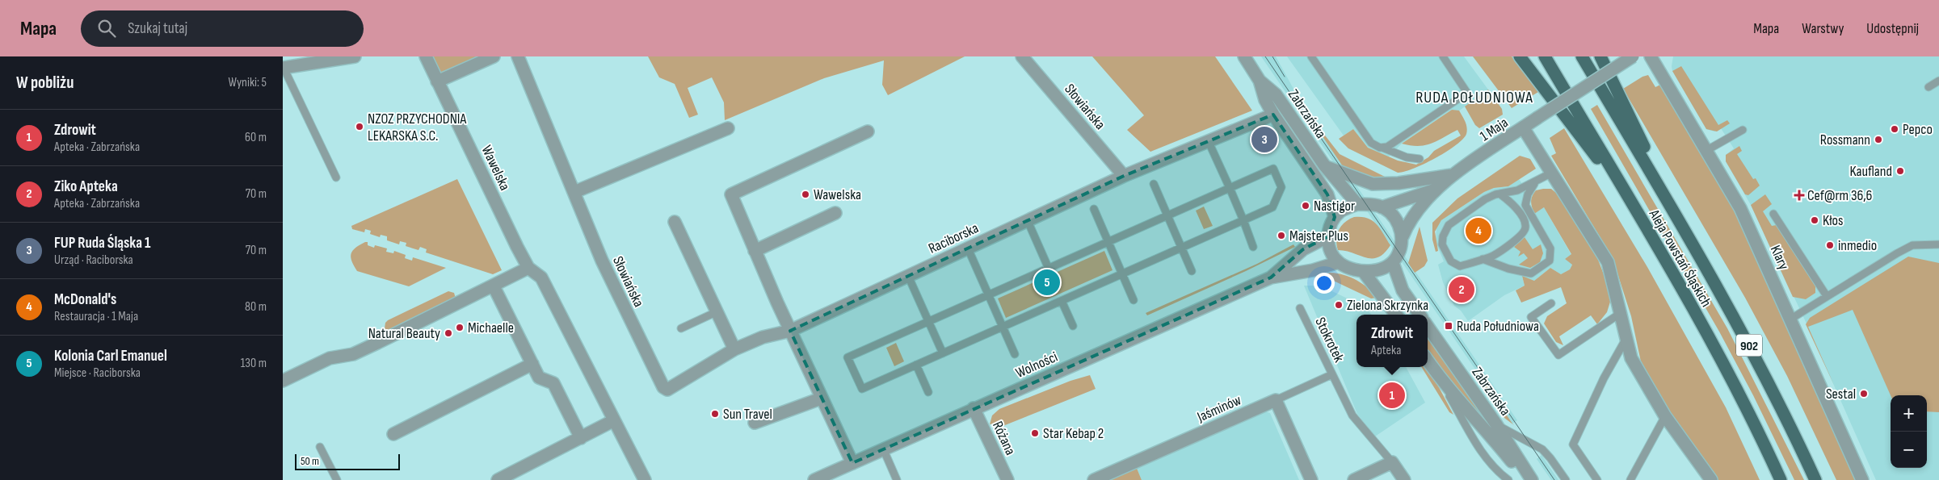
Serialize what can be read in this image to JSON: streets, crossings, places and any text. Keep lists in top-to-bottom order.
{
  "streets": {
    "main road": ["Aleja Powstań Śląskich", "902"],
    "street": [
      "Słowiańska",
      "Zabrzańska",
      "1 Maja",
      "Wawelska",
      "Raciborska",
      "Klary",
      "Wolności",
      "Jaśminów",
      "Różana"
    ],
    "lane": ["Stokrotek"]
  },
  "crossings": [
    ["Słowiańska", "Raciborska"],
    ["Zabrzańska", "1 Maja"],
    ["Zabrzańska", "Raciborska"],
    ["Zabrzańska", "Wolności"],
    ["1 Maja", "Wolności"],
    ["Wolności", "Różana"]
  ],
  "districts": ["RUDA POŁUDNIOWA"],
  "places": {
    "other": [
      "NZOZ PRZYCHODNIA LEKARSKA S.C.",
      "Pepco",
      "Rossmann",
      "Kaufland",
      "Wawelska",
      "Nastigor",
      "Kłos",
      "Majster Plus",
      "inmedio",
      "Zielona Skrzynka",
      "Michaelle",
      "Natural Beauty",
      "Sestal",
      "Sun Travel",
      "Star Kebap 2"
    ],
    "health": ["Cef@rm 36,6"],
    "transit": ["Ruda Południowa"]
  },
  "scale_bar": "50 m",
  "page": {
    "header": "Mapa",
    "search": "Szukaj tutaj",
    "nav": ["Mapa", "Warstwy", "Udostępnij"],
    "heading": ["W pobliżu", "Wyniki: 5"],
    "list": [
      {
        "mark": "1",
        "name": "Zdrowit",
        "note": "Apteka · Zabrzańska",
        "value": "60 m"
      },
      {
        "mark": "2",
        "name": "Ziko Apteka",
        "note": "Apteka · Zabrzańska",
        "value": "70 m"
      },
      {
        "mark": "3",
        "name": "FUP Ruda Śląska 1",
        "note": "Urząd · Raciborska",
        "value": "70 m"
      },
      {
        "mark": "4",
        "name": "McDonald's",
        "note": "Restauracja · 1 Maja",
        "value": "80 m"
      },
      {
        "mark": "5",
        "name": "Kolonia Carl Emanuel",
        "note": "Miejsce · Raciborska",
        "value": "130 m"
      }
    ],
    "pins": [
      "3",
      "4",
      "5",
      "2",
      "1"
    ],
    "popup": ["Zdrowit", "Apteka"],
    "map_buttons": ["+", "−"],
    "scale": "50 m"
  }
}
